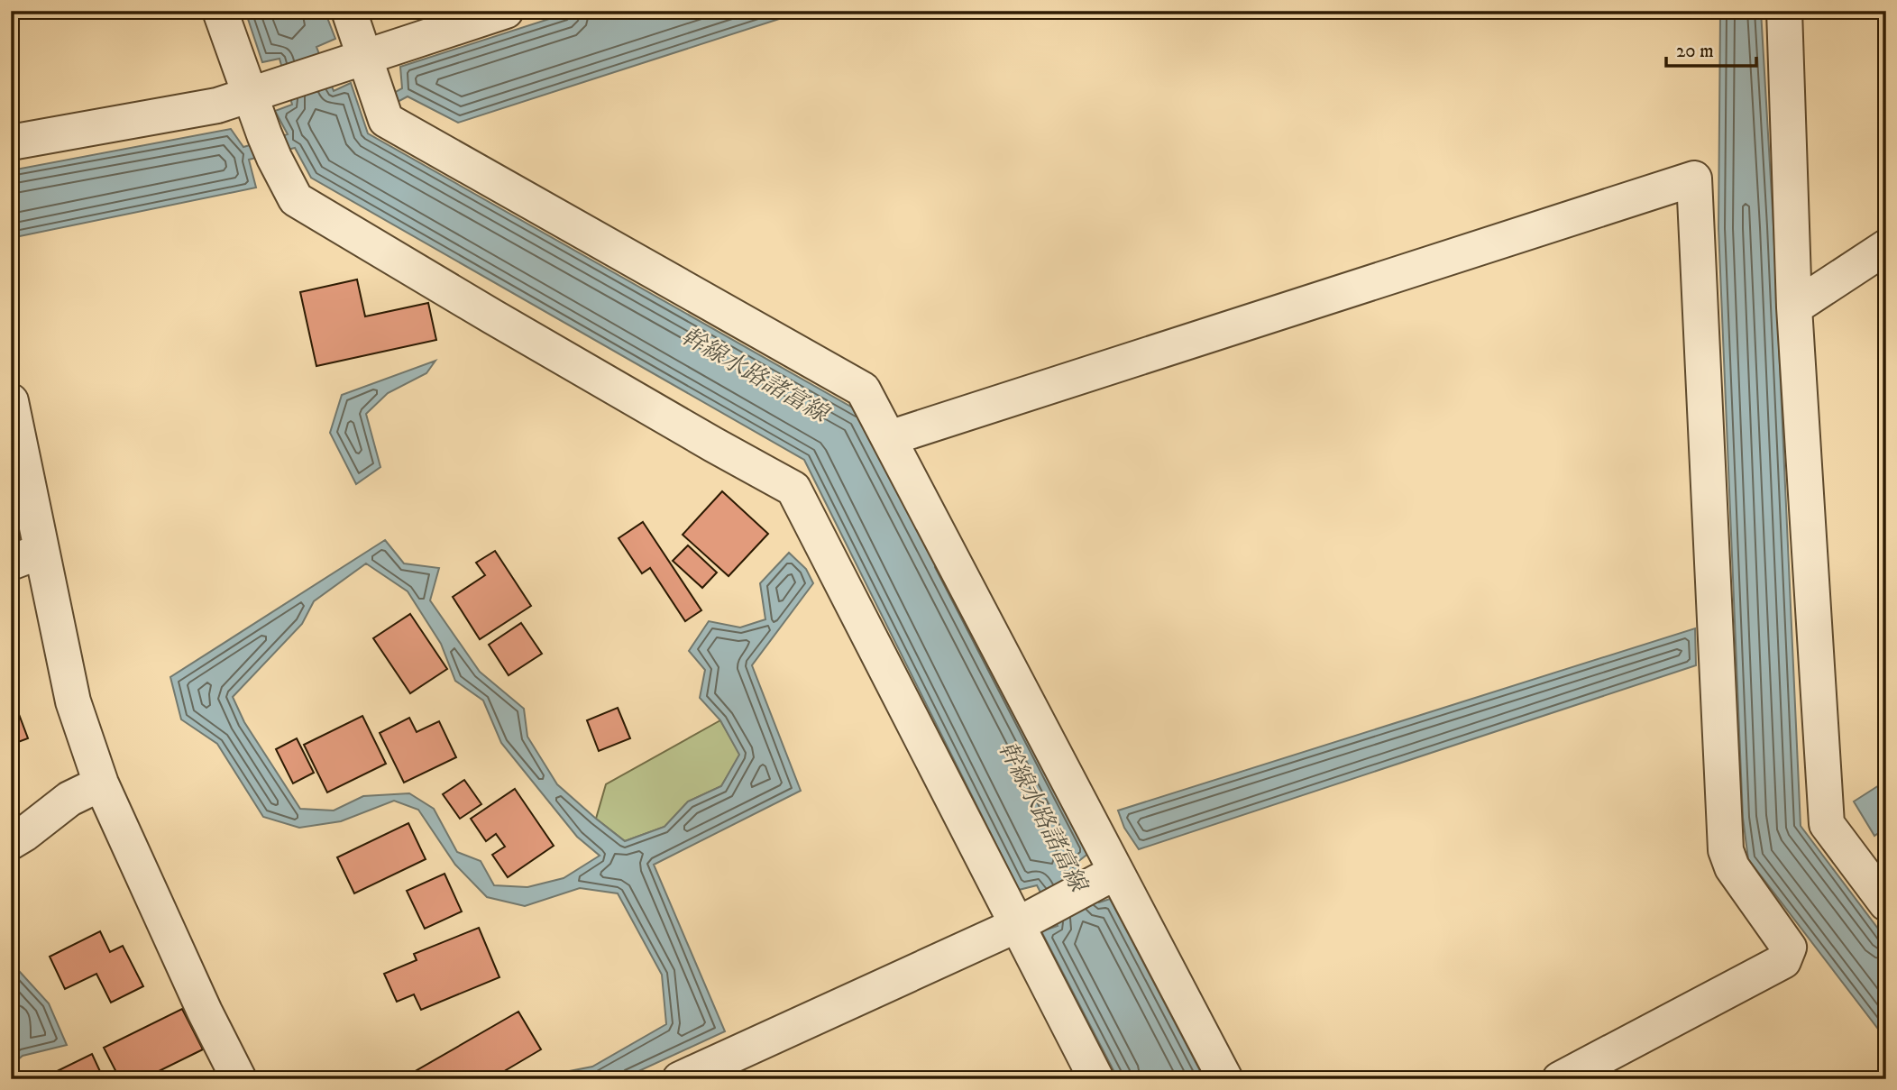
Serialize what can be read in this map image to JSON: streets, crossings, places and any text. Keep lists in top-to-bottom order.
{
  "water": ["幹線水路諸富線"],
  "scale_bar": "20 m"
}
